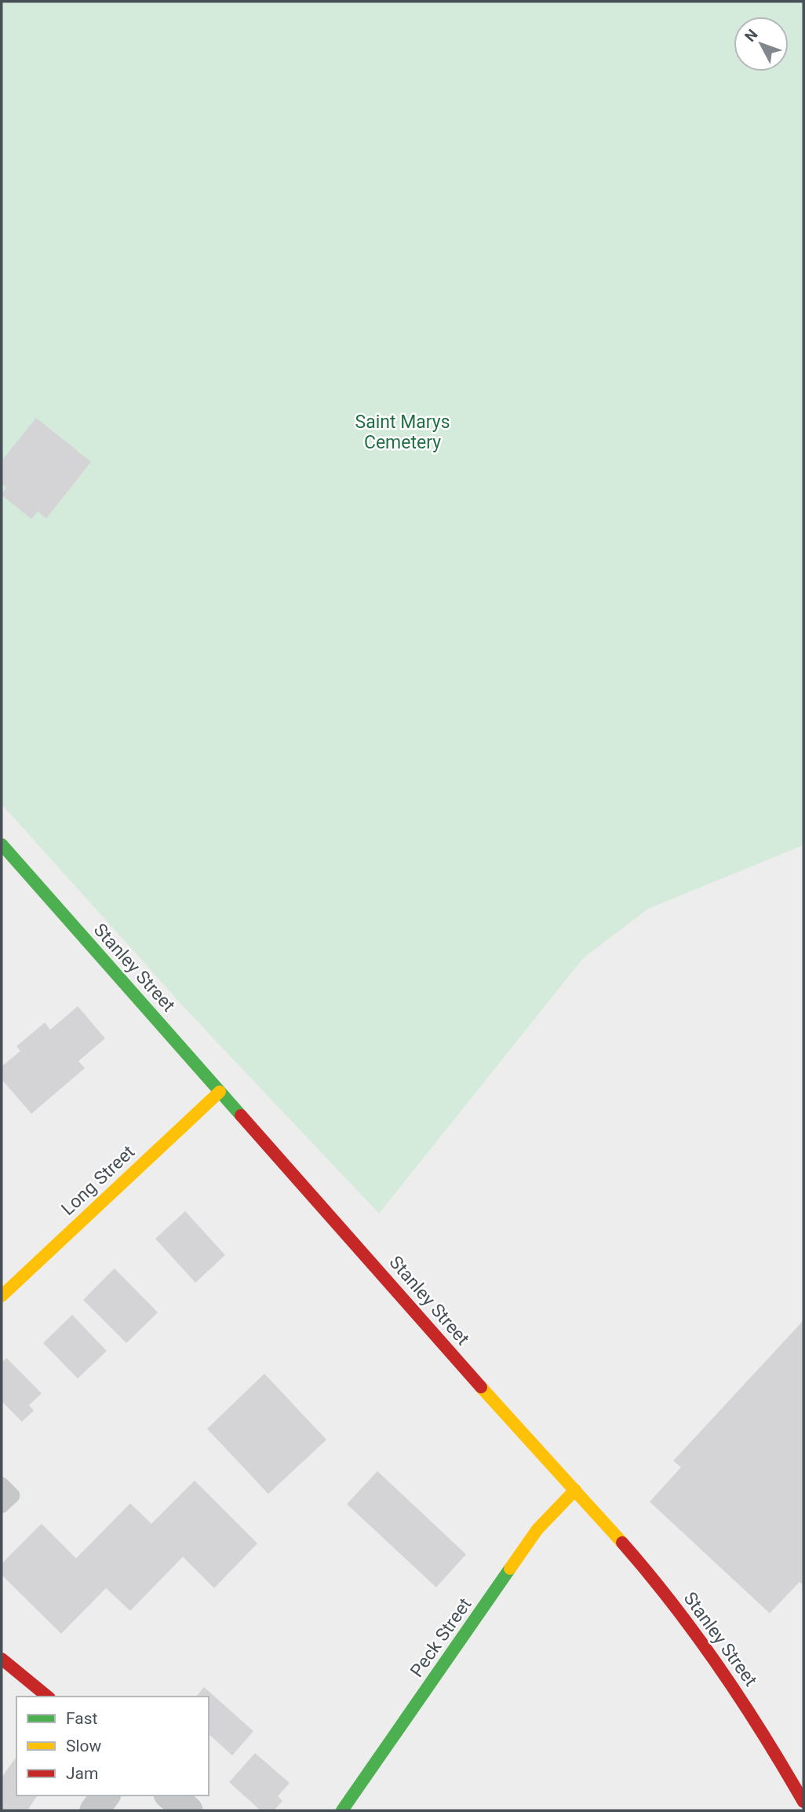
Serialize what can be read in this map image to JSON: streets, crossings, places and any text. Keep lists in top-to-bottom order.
{
  "streets": {
    "main road": ["Stanley Street", "Long Street", "Peck Street"]
  },
  "crossings": [
    ["Stanley Street", "Long Street"],
    ["Stanley Street", "Peck Street"]
  ],
  "parks": ["Saint Marys Cemetery"],
  "legend": ["Fast", "Slow", "Jam"],
  "north": "top left"
}
